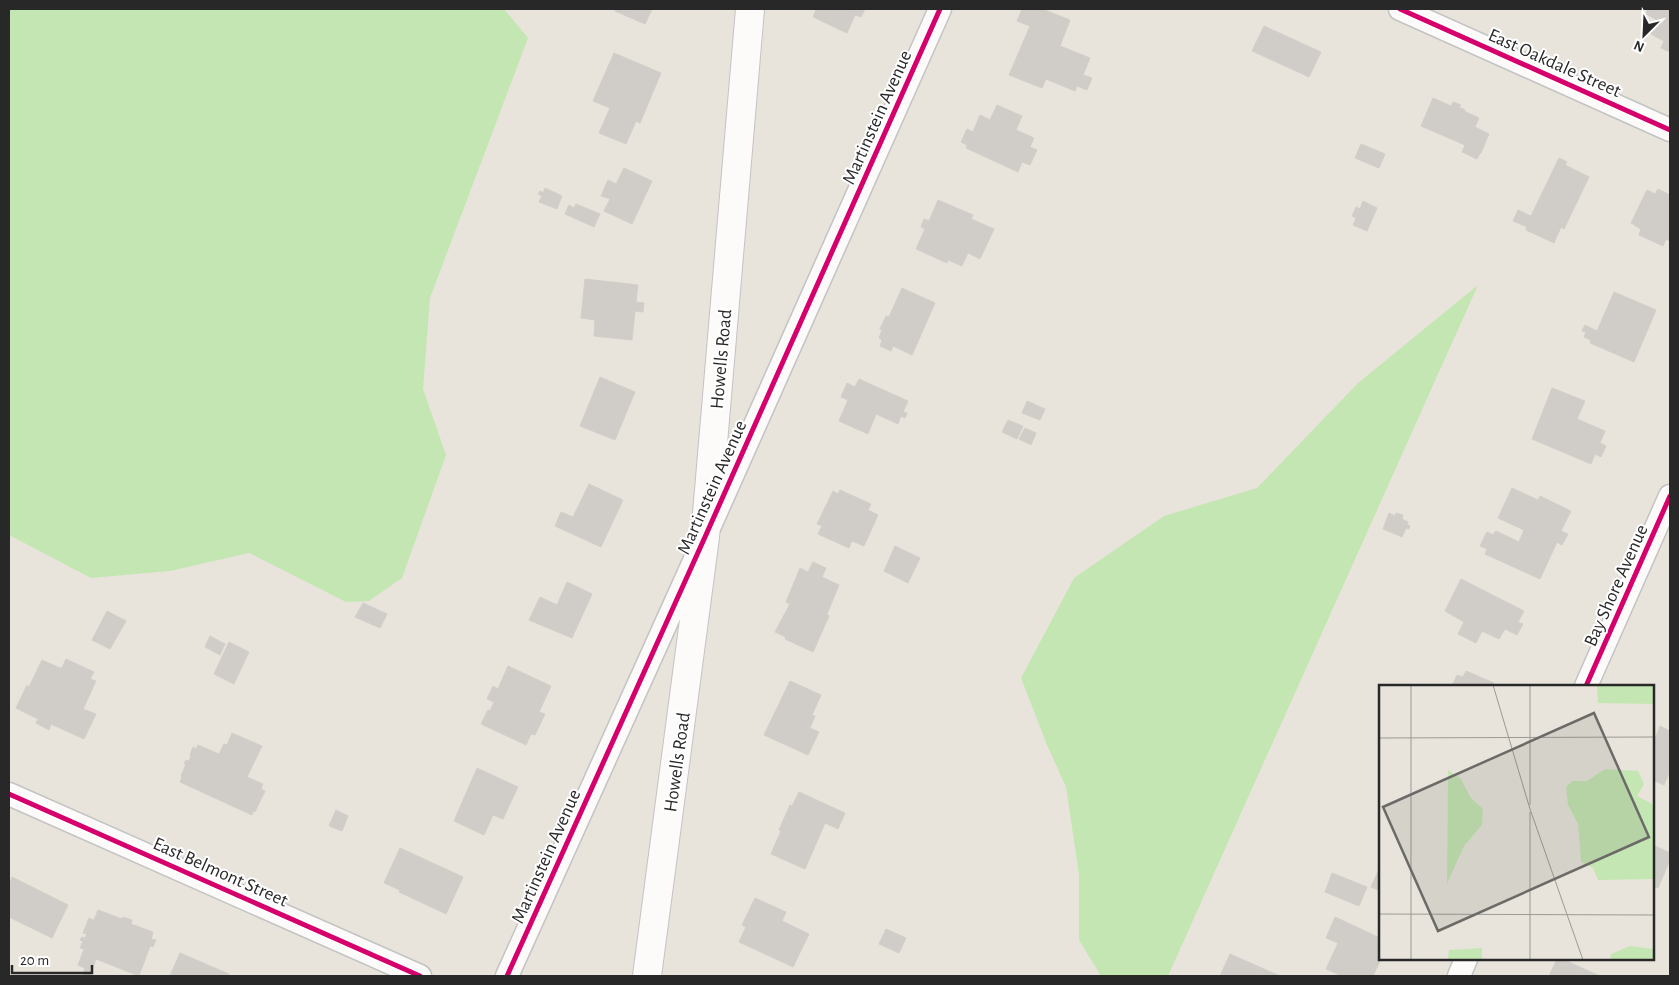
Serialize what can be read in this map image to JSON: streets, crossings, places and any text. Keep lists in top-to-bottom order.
{
  "streets": {
    "street": [
      "East Oakdale Street",
      "Martinstein Avenue",
      "Howells Road",
      "Bay Shore Avenue",
      "East Belmont Street"
    ]
  },
  "crossings": [
    ["Martinstein Avenue", "Howells Road"]
  ],
  "scale_bar": "20 m",
  "north": "bottom left"
}
